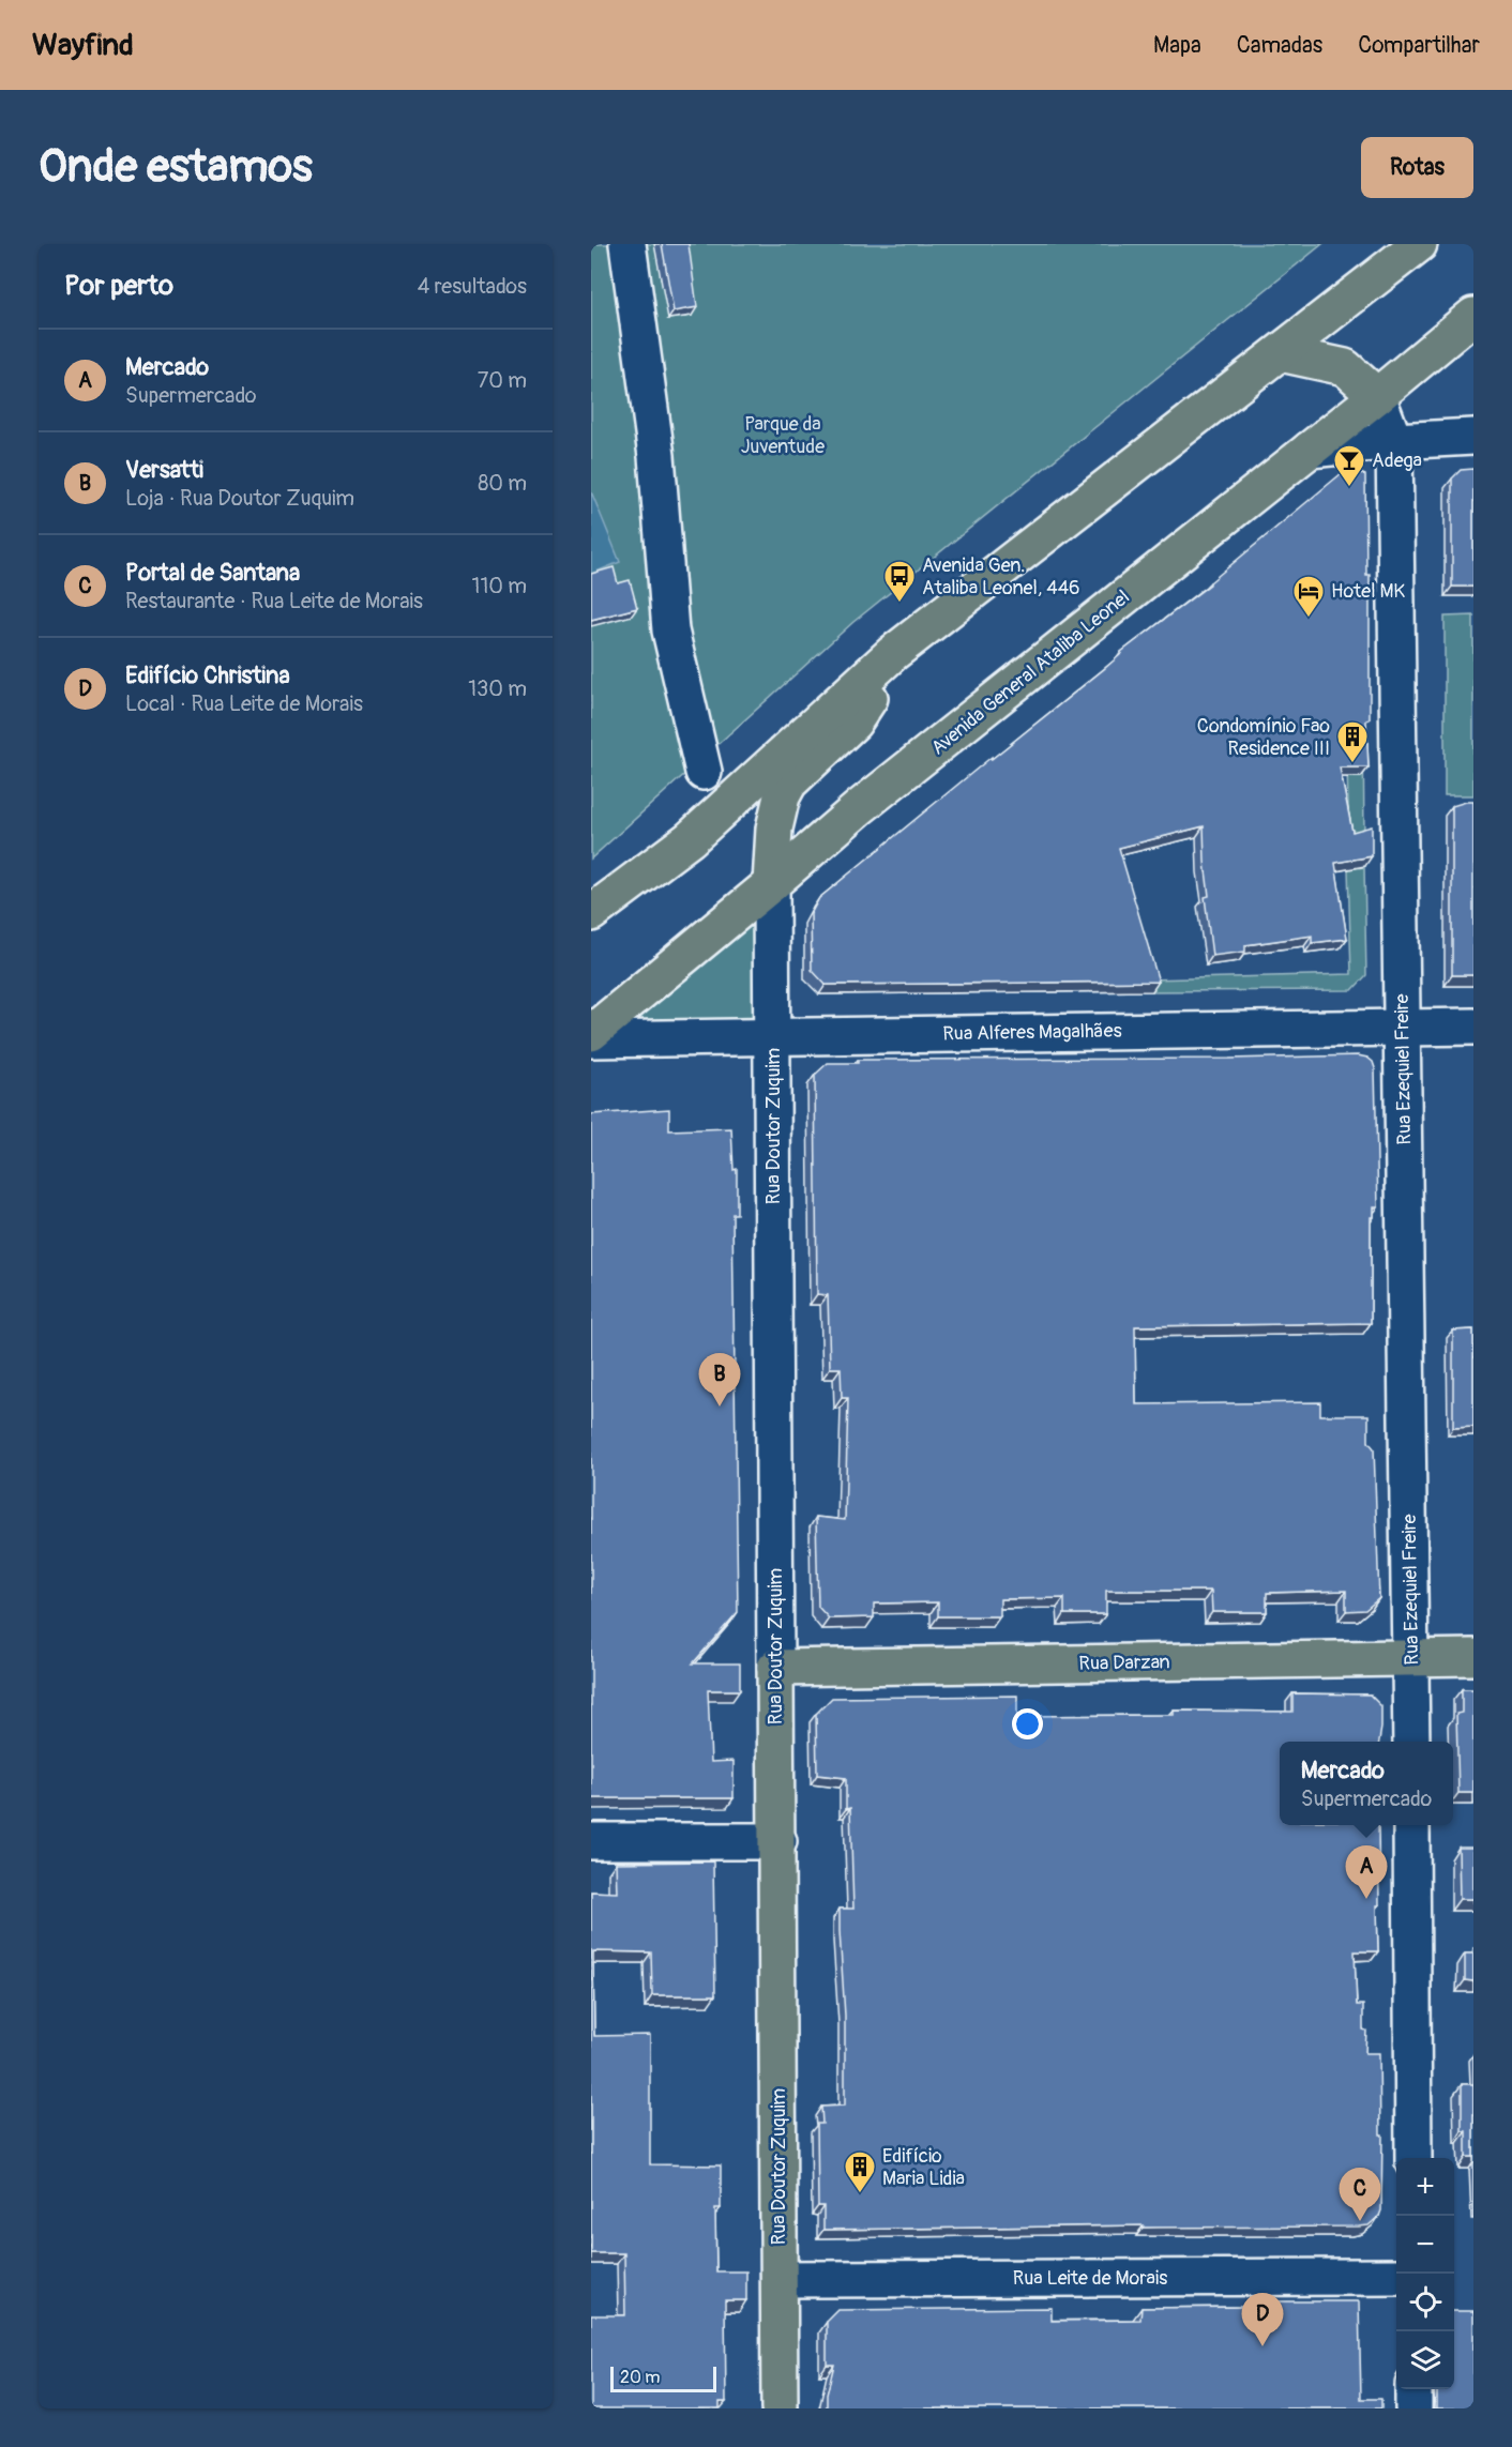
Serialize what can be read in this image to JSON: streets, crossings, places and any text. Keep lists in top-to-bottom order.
{
  "streets": {
    "main road": ["Avenida General Ataliba Leonel", "Rua Doutor Zuquim", "Rua Darzan"],
    "street": ["Rua Alferes Magalhães", "Rua Ezequiel Freire", "Rua Leite de Morais"]
  },
  "crossings": [
    ["Avenida General Ataliba Leonel", "Rua Ezequiel Freire"],
    ["Avenida General Ataliba Leonel", "Rua Doutor Zuquim"],
    ["Rua Alferes Magalhães", "Rua Ezequiel Freire"],
    ["Rua Alferes Magalhães", "Rua Doutor Zuquim"],
    ["Rua Ezequiel Freire", "Rua Darzan"],
    ["Rua Doutor Zuquim", "Rua Darzan"],
    ["Rua Doutor Zuquim", "Rua Leite de Morais"]
  ],
  "parks": ["Parque da Juventude"],
  "places": {
    "bar": ["Adega"],
    "bus stop": ["Avenida Gen. Ataliba Leonel, 446"],
    "hotel": ["Hotel MK"],
    "building": ["Condomínio Fao Residence III", "Edifício Maria Lidia"]
  },
  "scale_bar": "20 m",
  "page": {
    "header": "Wayfind",
    "nav": ["Mapa", "Camadas", "Compartilhar"],
    "buttons": "Rotas",
    "title": "Onde estamos",
    "heading": ["Por perto", "4 resultados"],
    "list": [
      {
        "mark": "A",
        "name": "Mercado",
        "note": "Supermercado",
        "value": "70 m"
      },
      {
        "mark": "B",
        "name": "Versatti",
        "note": "Loja · Rua Doutor Zuquim",
        "value": "80 m"
      },
      {
        "mark": "C",
        "name": "Portal de Santana",
        "note": "Restaurante · Rua Leite de Morais",
        "value": "110 m"
      },
      {
        "mark": "D",
        "name": "Edifício Christina",
        "note": "Local · Rua Leite de Morais",
        "value": "130 m"
      }
    ],
    "pins": [
      "B",
      "A",
      "C",
      "D"
    ],
    "popup": ["Mercado", "Supermercado"],
    "map_buttons": ["+", "−"],
    "scale": "20 m"
  }
}
